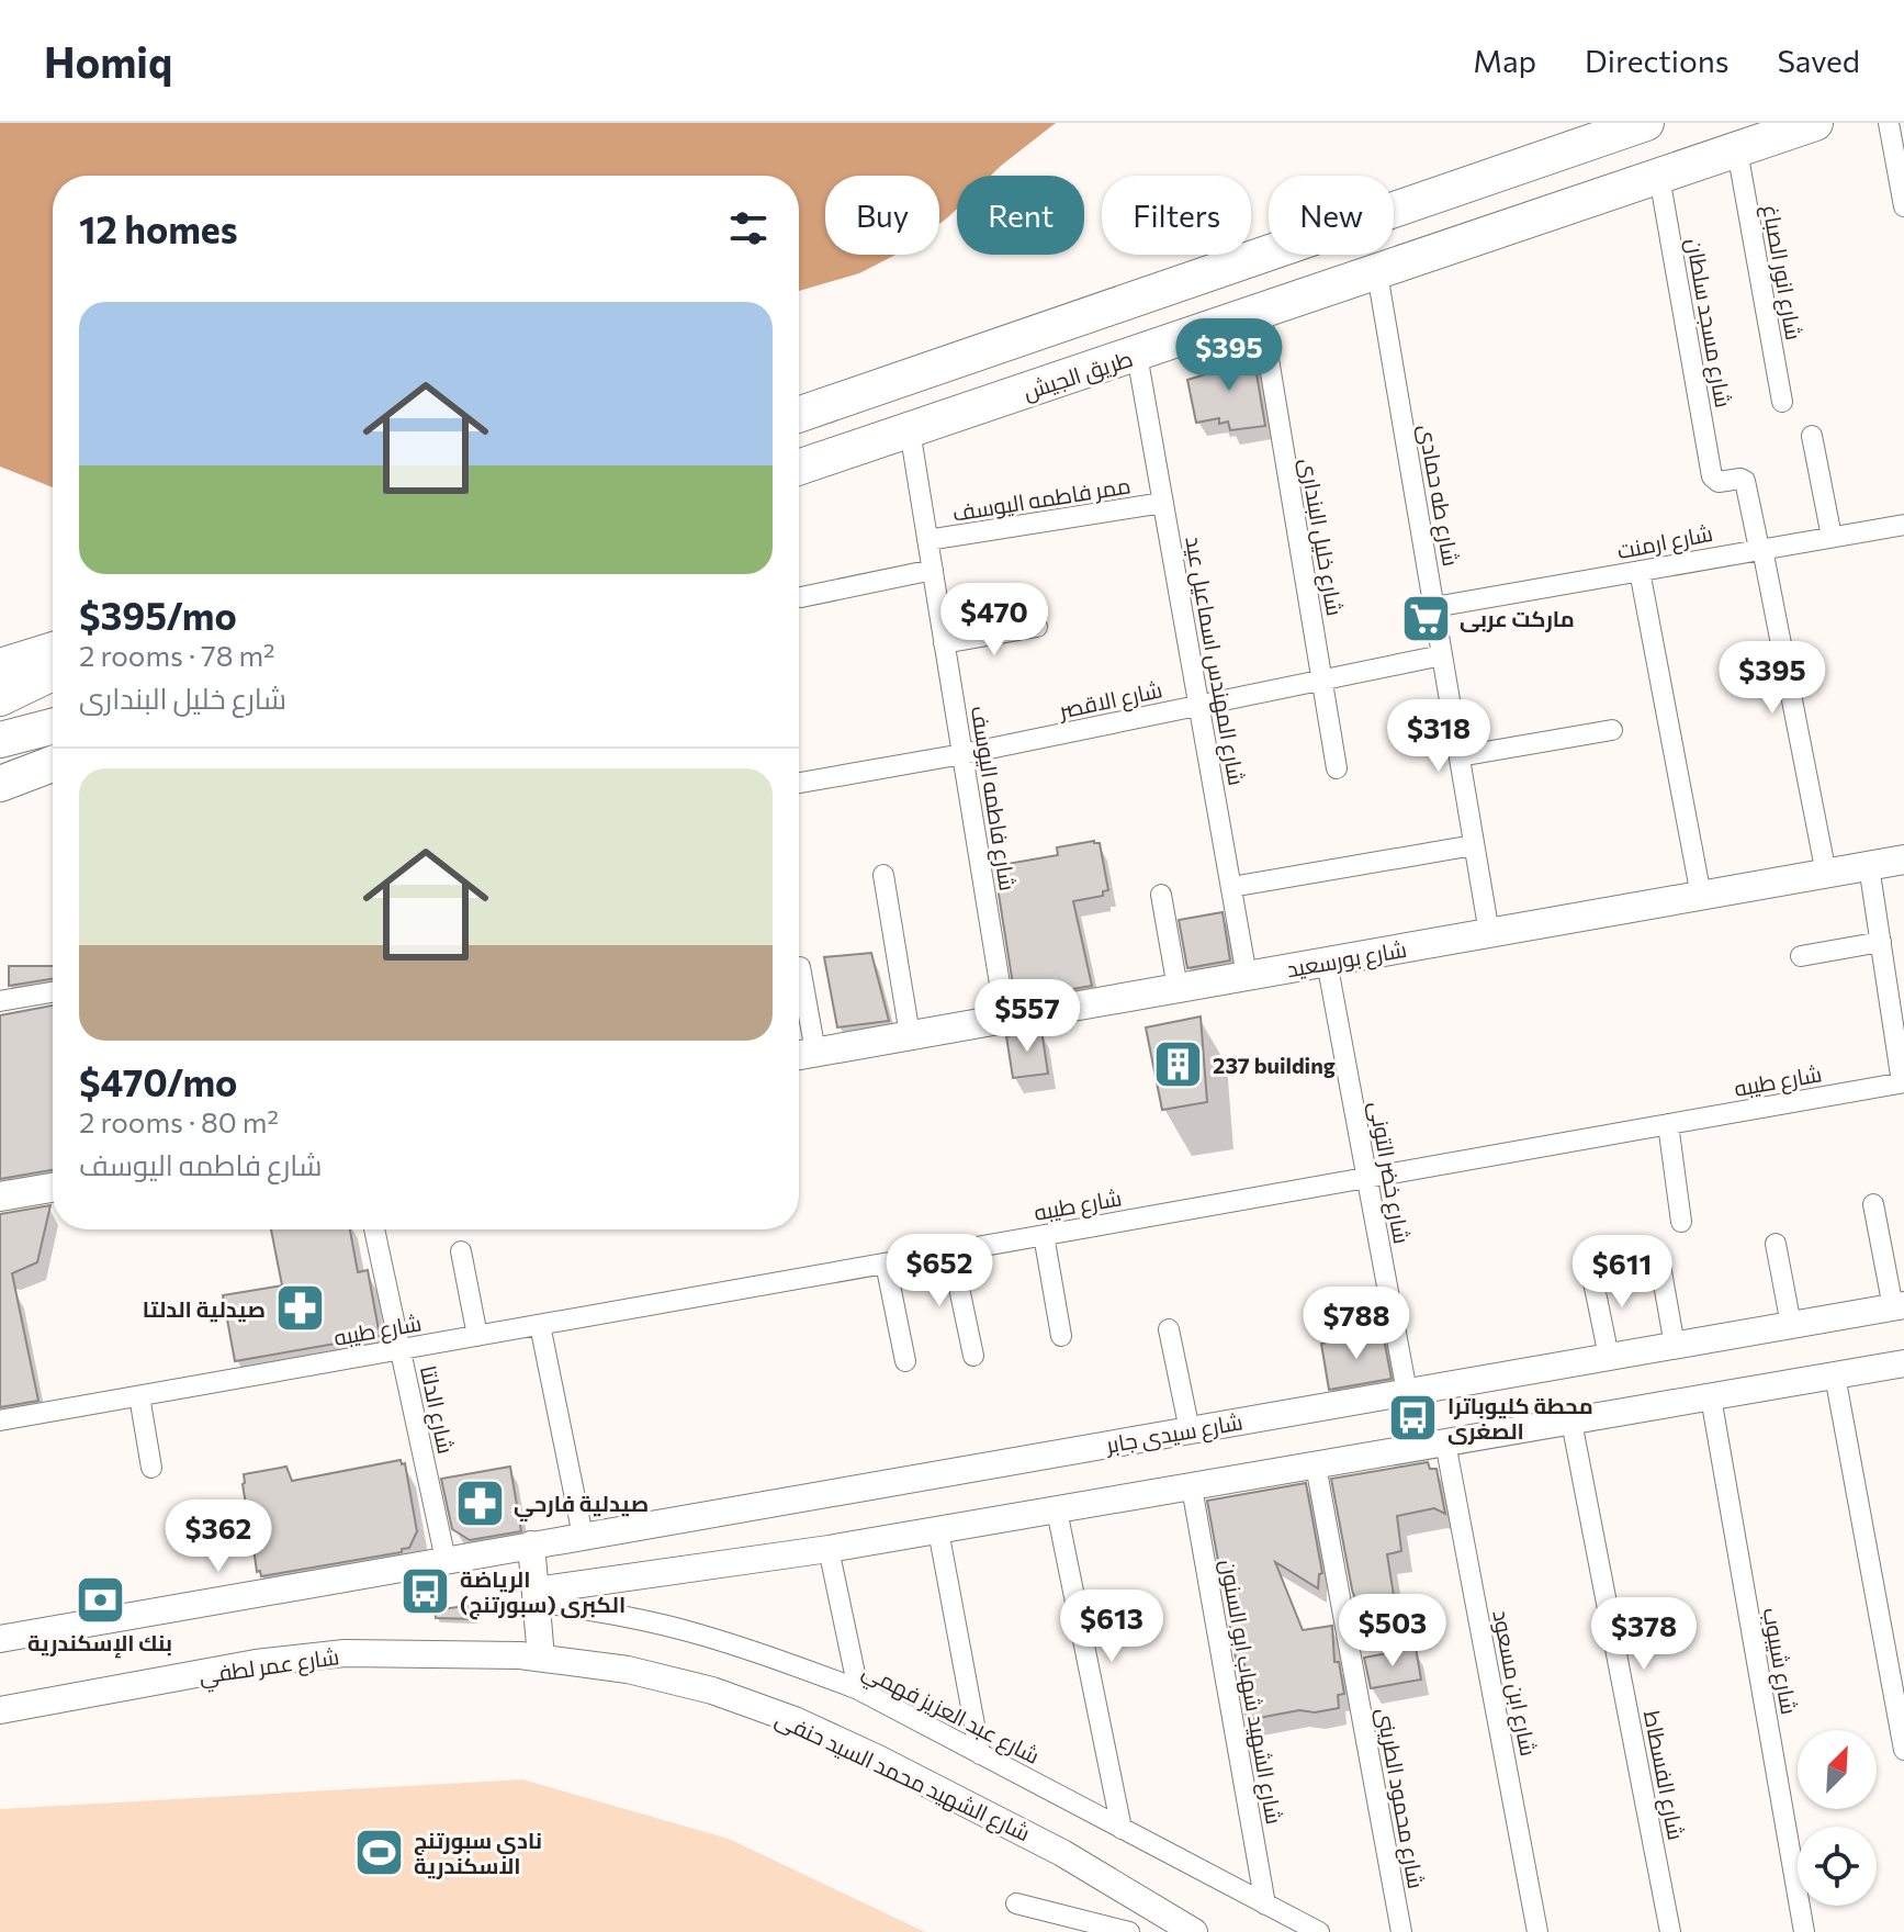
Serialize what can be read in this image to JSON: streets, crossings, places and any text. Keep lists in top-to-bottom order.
{
  "streets": {
    "highway": ["طريق الجيش"],
    "main road": ["شارع بورسعيد"],
    "street": [
      "شارع انور الصباغ",
      "شارع مسجد سلطان",
      "شارع طه حمادى",
      "ممر فاطمه اليوسف",
      "شارع خليل البندارى",
      "شارع ارمنت",
      "شارع المهندس اسماعيل عيد",
      "شارع الاقصر",
      "شارع فاطمه اليوسف",
      "شارع طيبه",
      "شارع خضر التونى",
      "شارع الدلتا",
      "شارع سيدى جابر",
      "شارع شيبوب",
      "شارع عمر لطفي",
      "شارع ابن مسعود",
      "شارع الشهيد شهاب ابو السنون",
      "شارع عبد العزيز فهمي",
      "شارع الشهيد محمد السيد حنفى",
      "شارع الفسطاط",
      "شارع محمود الطرينى"
    ]
  },
  "crossings": [
    ["شارع انور الصباغ", "طريق الجيش"],
    ["شارع مسجد سلطان", "طريق الجيش"],
    ["شارع مسجد سلطان", "شارع ارمنت"],
    ["طريق الجيش", "شارع طه حمادى"],
    ["طريق الجيش", "شارع خليل البندارى"],
    ["طريق الجيش", "شارع المهندس اسماعيل عيد"],
    ["طريق الجيش", "شارع فاطمه اليوسف"],
    ["شارع طه حمادى", "شارع ارمنت"],
    ["شارع طه حمادى", "شارع الاقصر"],
    ["شارع طه حمادى", "شارع بورسعيد"],
    ["ممر فاطمه اليوسف", "شارع المهندس اسماعيل عيد"],
    ["ممر فاطمه اليوسف", "شارع فاطمه اليوسف"],
    ["شارع خليل البندارى", "شارع الاقصر"],
    ["شارع المهندس اسماعيل عيد", "شارع الاقصر"],
    ["شارع المهندس اسماعيل عيد", "شارع بورسعيد"],
    ["شارع الاقصر", "شارع فاطمه اليوسف"],
    ["شارع فاطمه اليوسف", "شارع بورسعيد"],
    ["شارع بورسعيد", "شارع خضر التونى"],
    ["شارع طيبه", "شارع خضر التونى"],
    ["شارع طيبه", "شارع الدلتا"],
    ["شارع خضر التونى", "شارع سيدى جابر"],
    ["شارع الدلتا", "شارع سيدى جابر"],
    ["شارع عمر لطفي", "شارع الشهيد محمد السيد حنفى"],
    ["شارع الشهيد شهاب ابو السنون", "شارع عبد العزيز فهمي"]
  ],
  "places": {
    "supermarket": ["ماركت عربى"],
    "building": ["237 building"],
    "pharmacy": ["صيدلية الدلتا", "صيدلية فارحي"],
    "bus stop": ["محطة كليوباترا الصغرى", "الرياضة (سبورتنج) الكبرى"],
    "bank": ["بنك الإسكندرية"],
    "sports": ["نادي سبورتنج الاسكندرية"]
  },
  "north": "top right",
  "page": {
    "header": "Homiq",
    "nav": ["Map", "Directions", "Saved"],
    "chip": [
      "Buy",
      "Rent",
      "Filters",
      "New"
    ],
    "heading": "12 homes",
    "list": [
      {
        "name": "$395/mo",
        "note": "2 rooms · 78 m² · شارع خليل البندارى"
      },
      {
        "name": "$470/mo",
        "note": "2 rooms · 80 m² · شارع فاطمه اليوسف"
      }
    ],
    "price": [
      "$395",
      "$470",
      "$395",
      "$318",
      "$557",
      "$652",
      "$611",
      "$788",
      "$362",
      "$613",
      "$503",
      "$378"
    ]
  }
}
